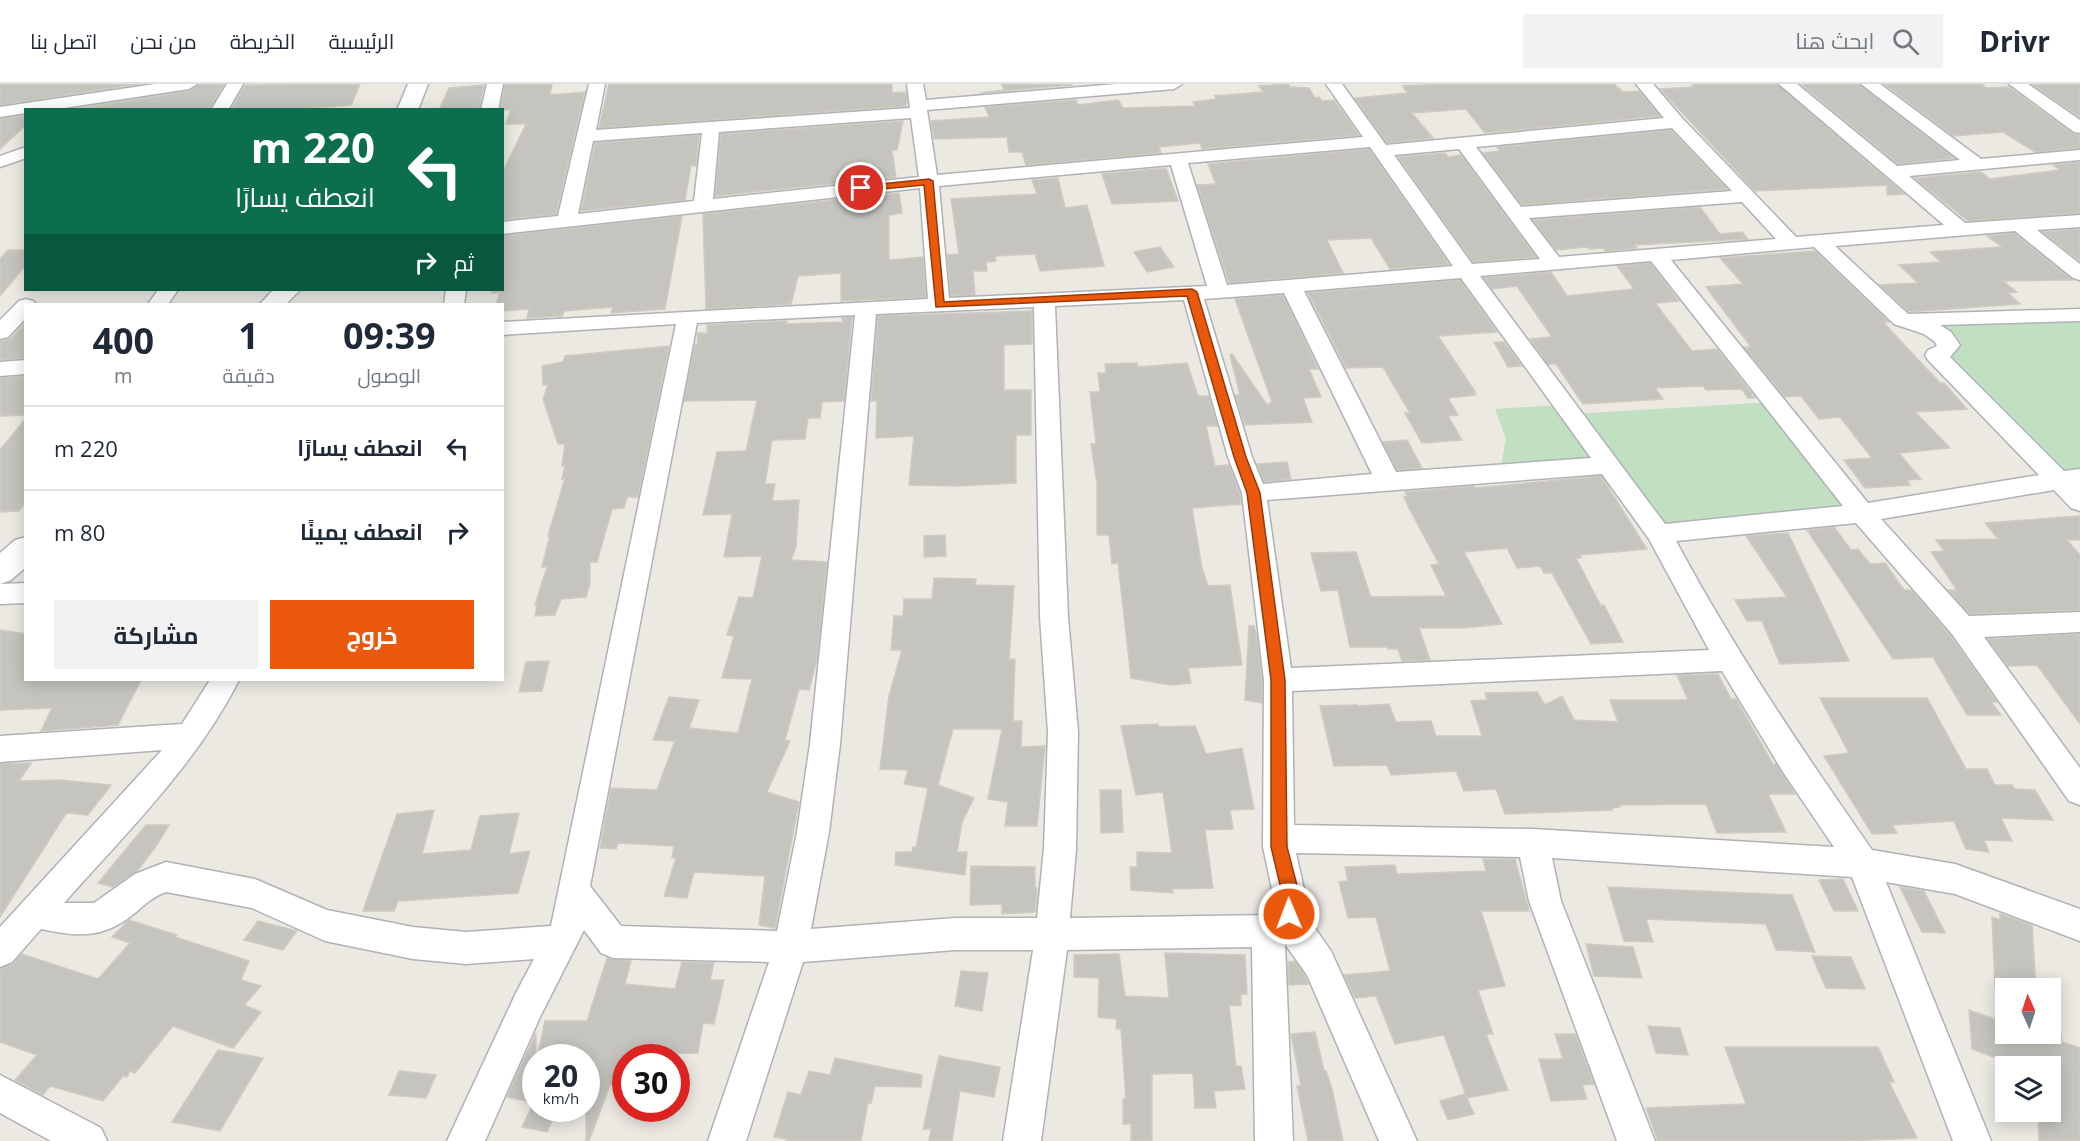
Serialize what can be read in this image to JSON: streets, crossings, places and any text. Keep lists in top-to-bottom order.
{
  "north": "top",
  "page": {
    "header": "Drivr",
    "search": "ابحث هنا",
    "nav": [
      "الرئيسية",
      "الخريطة",
      "من نحن",
      "اتصل بنا"
    ],
    "turn": ["220 m", "انعطف يسارًا"],
    "then": "ثم",
    "eta": [
      "09:39",
      "الوصول",
      "1",
      "دقيقة",
      "400",
      "m"
    ],
    "list": [
      {
        "name": "انعطف يسارًا",
        "value": "220 m"
      },
      {
        "name": "انعطف يمينًا",
        "value": "80 m"
      }
    ],
    "buttons": ["خروج", "مشاركة"],
    "speed": "20 km/h",
    "limit": "30"
  }
}
